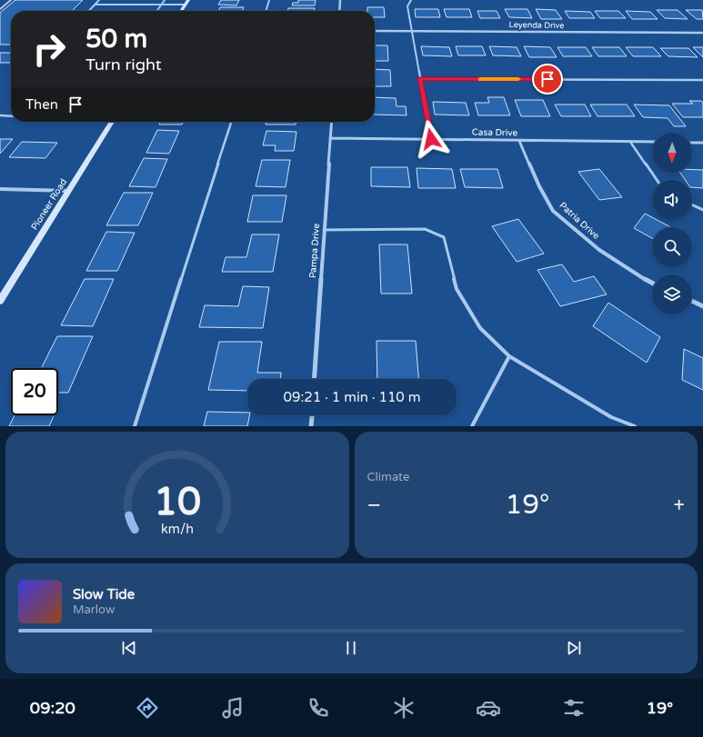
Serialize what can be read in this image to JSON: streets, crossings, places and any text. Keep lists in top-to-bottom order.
{
  "streets": {
    "main road": ["Pioneer Road"],
    "street": [
      "Leyenda Drive",
      "Casa Drive",
      "Patria Drive",
      "Pampa Drive"
    ]
  },
  "crossings": [
    ["Casa Drive", "Patria Drive"],
    ["Casa Drive", "Pampa Drive"]
  ],
  "north": "bottom",
  "page": {
    "turn": ["50 m", "Turn right"],
    "then": "Then",
    "limit": "20",
    "trip": "09:21 · 1 min · 110 m",
    "tile": "Climate",
    "heat": ["−", "19°", "+"],
    "song": ["Slow Tide", "Marlow"],
    "tabs": ["09:20", "19°"],
    "gauge": ["10", "km/h"]
  }
}
